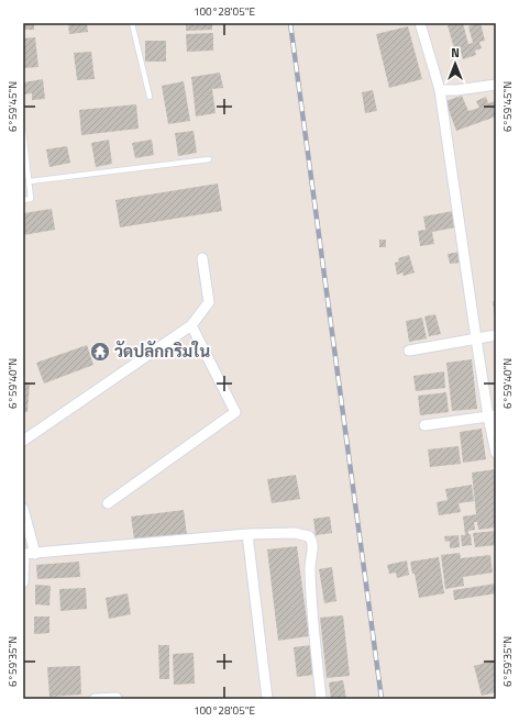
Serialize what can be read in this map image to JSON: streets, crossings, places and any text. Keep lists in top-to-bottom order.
{
  "places": {
    "temple": ["วัดปลักกริมใน"]
  },
  "north": "top",
  "coordinates": [
    "100°28'05\"E",
    "6°59'45\"N",
    "6°59'40\"N",
    "6°59'35\"N"
  ]
}
